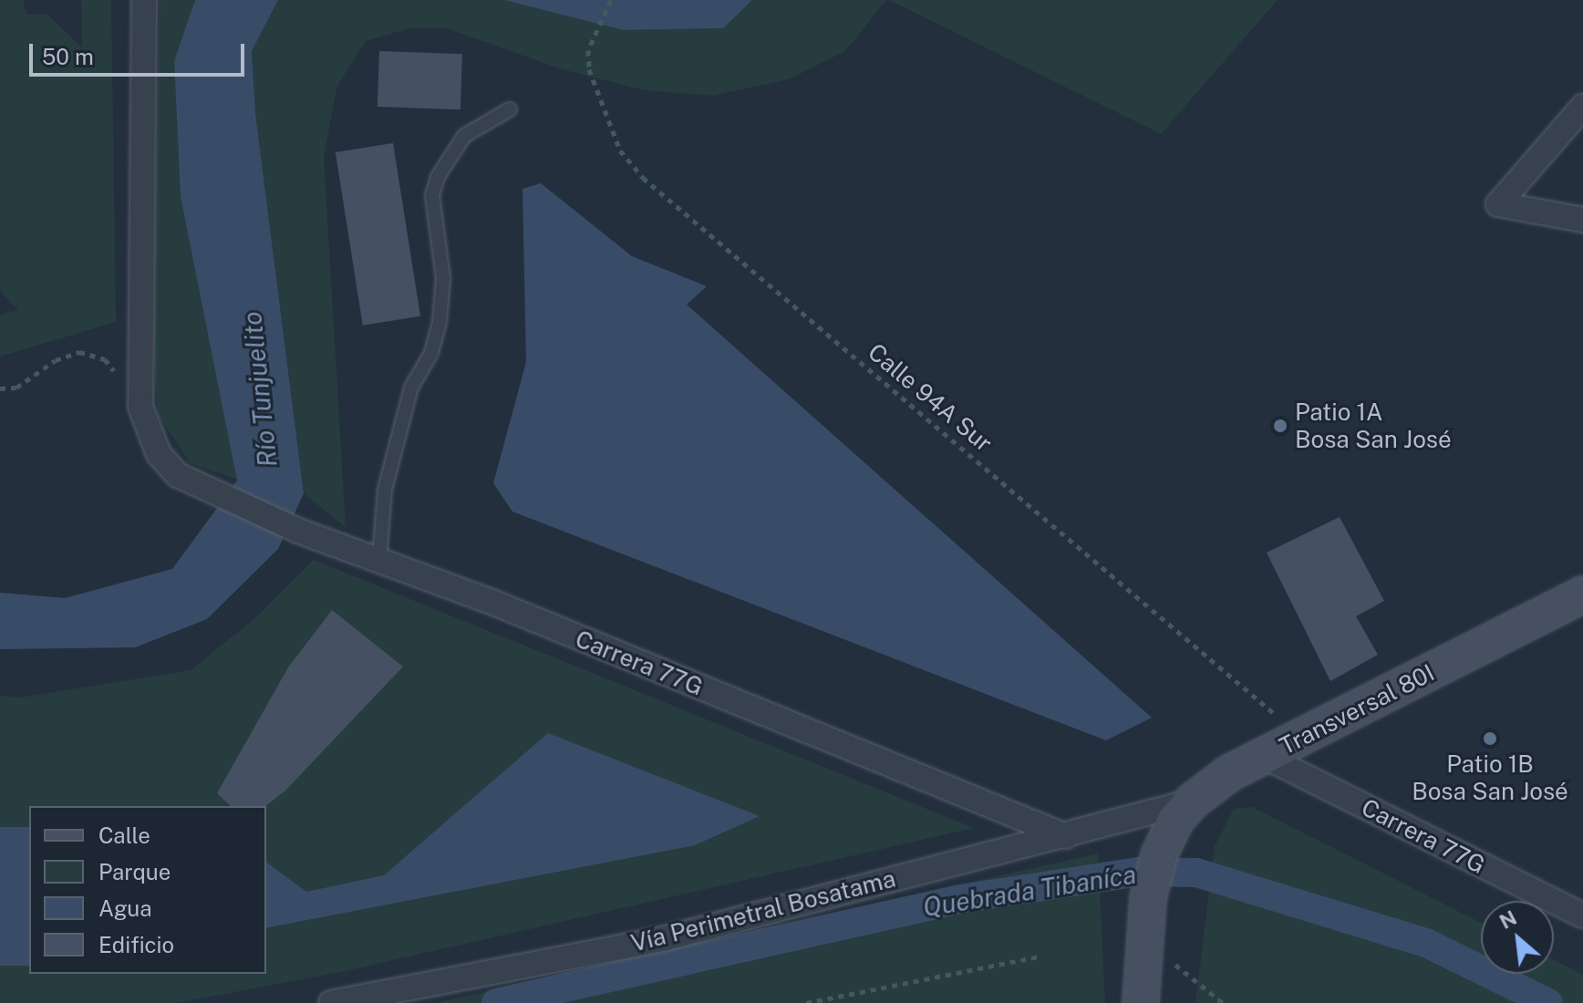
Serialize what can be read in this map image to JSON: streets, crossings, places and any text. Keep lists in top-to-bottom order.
{
  "streets": {
    "main road": ["Transversal 80I"],
    "street": ["Carrera 77G", "Vía Perimetral Bosatama"],
    "path": ["Calle 94A Sur"]
  },
  "crossings": [
    ["Calle 94A Sur", "Transversal 80I"],
    ["Carrera 77G", "Transversal 80I"],
    ["Carrera 77G", "Vía Perimetral Bosatama"],
    ["Transversal 80I", "Vía Perimetral Bosatama"]
  ],
  "water": ["Río Tunjuelito", "Quebrada Tibaníca"],
  "places": ["Patio 1A Bosa San José", "Patio 1B Bosa San José"],
  "legend": [
    "Calle",
    "Parque",
    "Agua",
    "Edificio"
  ],
  "scale_bar": "50 m",
  "north": "top left"
}
